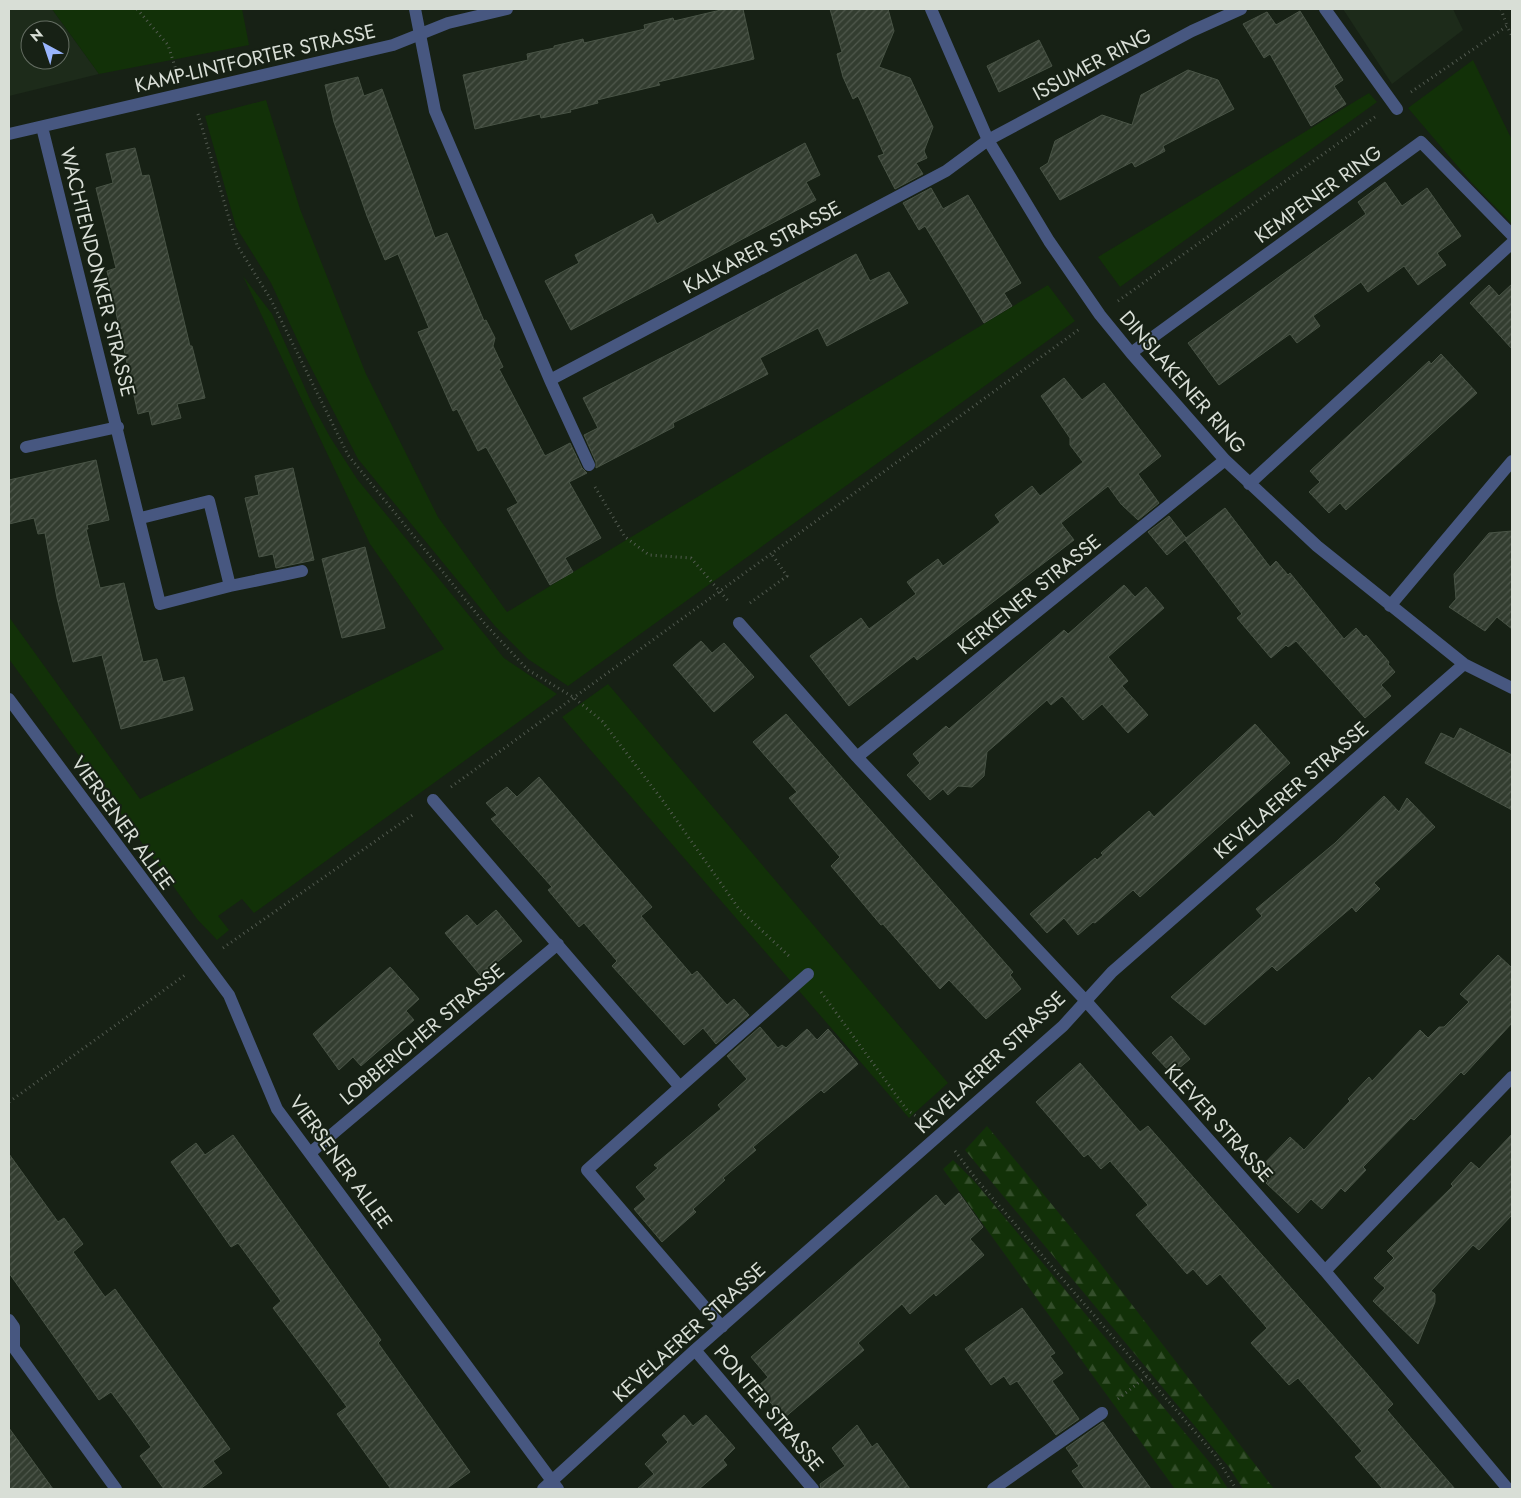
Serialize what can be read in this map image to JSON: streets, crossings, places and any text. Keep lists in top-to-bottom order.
{
  "streets": {
    "street": [
      "KAMP-LINTFORTER STRASSE",
      "ISSUMER RING",
      "KEMPENER RING",
      "KALKARER STRASSE",
      "WACHTENDONKER STRASSE",
      "DINSLAKENER RING",
      "KERKENER STRASSE",
      "KEVELAERER STRASSE",
      "VIERSENER ALLEE",
      "LOBBERICHER STRASSE",
      "KLEVER STRASSE",
      "PONTER STRASSE"
    ]
  },
  "crossings": [
    ["KAMP-LINTFORTER STRASSE", "WACHTENDONKER STRASSE"],
    ["ISSUMER RING", "KALKARER STRASSE"],
    ["ISSUMER RING", "DINSLAKENER RING"],
    ["KEMPENER RING", "DINSLAKENER RING"],
    ["KALKARER STRASSE", "DINSLAKENER RING"],
    ["DINSLAKENER RING", "KERKENER STRASSE"],
    ["DINSLAKENER RING", "KEVELAERER STRASSE"],
    ["KEVELAERER STRASSE", "VIERSENER ALLEE"],
    ["KEVELAERER STRASSE", "KLEVER STRASSE"],
    ["KEVELAERER STRASSE", "PONTER STRASSE"],
    ["VIERSENER ALLEE", "LOBBERICHER STRASSE"]
  ],
  "north": "top left"
}
